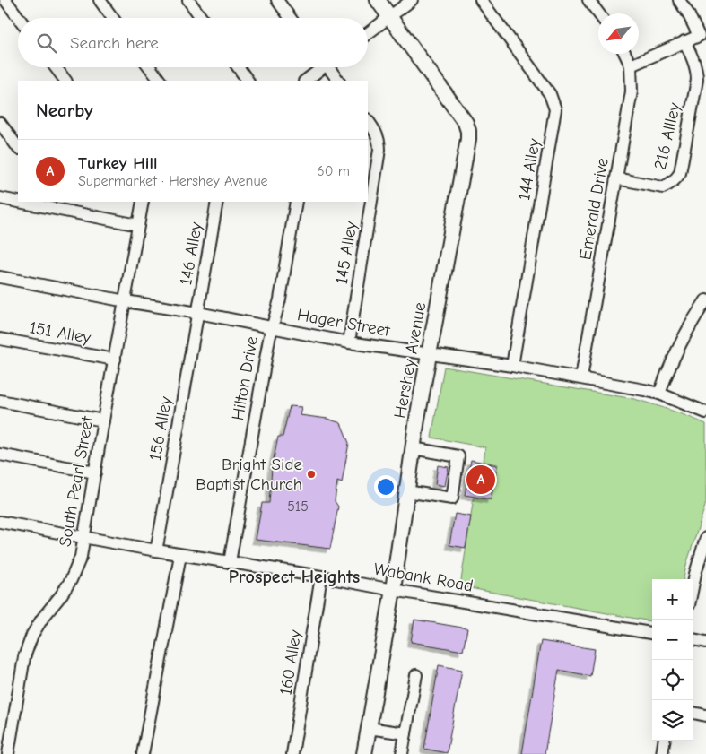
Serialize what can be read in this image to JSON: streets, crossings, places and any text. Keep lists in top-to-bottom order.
{
  "streets": {
    "main road": ["Hershey Avenue"],
    "street": [
      "216 Allley",
      "144 Alley",
      "Emerald Drive",
      "145 Alley",
      "146 Alley",
      "Hager Street",
      "151 Alley",
      "Hilton Drive",
      "156 Alley",
      "South Pearl Street",
      "Wabank Road",
      "160 Alley"
    ]
  },
  "crossings": [
    ["216 Allley", "Emerald Drive"],
    ["144 Alley", "Hager Street"],
    ["Emerald Drive", "Hager Street"],
    ["145 Alley", "Hager Street"],
    ["146 Alley", "Hager Street"],
    ["146 Alley", "156 Alley"],
    ["Hager Street", "Hershey Avenue"],
    ["Hager Street", "Hilton Drive"],
    ["Hager Street", "156 Alley"],
    ["Hager Street", "South Pearl Street"],
    ["151 Alley", "South Pearl Street"],
    ["Hershey Avenue", "Wabank Road"],
    ["Hilton Drive", "Wabank Road"],
    ["156 Alley", "Wabank Road"],
    ["South Pearl Street", "Wabank Road"],
    ["Wabank Road", "160 Alley"]
  ],
  "districts": ["Prospect Heights"],
  "places": ["Bright Side Baptist Church"],
  "house_numbers": ["515"],
  "north": "bottom left",
  "page": {
    "search": "Search here",
    "heading": "Nearby",
    "list": [
      {
        "mark": "A",
        "name": "Turkey Hill",
        "note": "Supermarket · Hershey Avenue",
        "value": "60 m"
      }
    ],
    "pins": "A",
    "map_buttons": ["+", "−"]
  }
}
